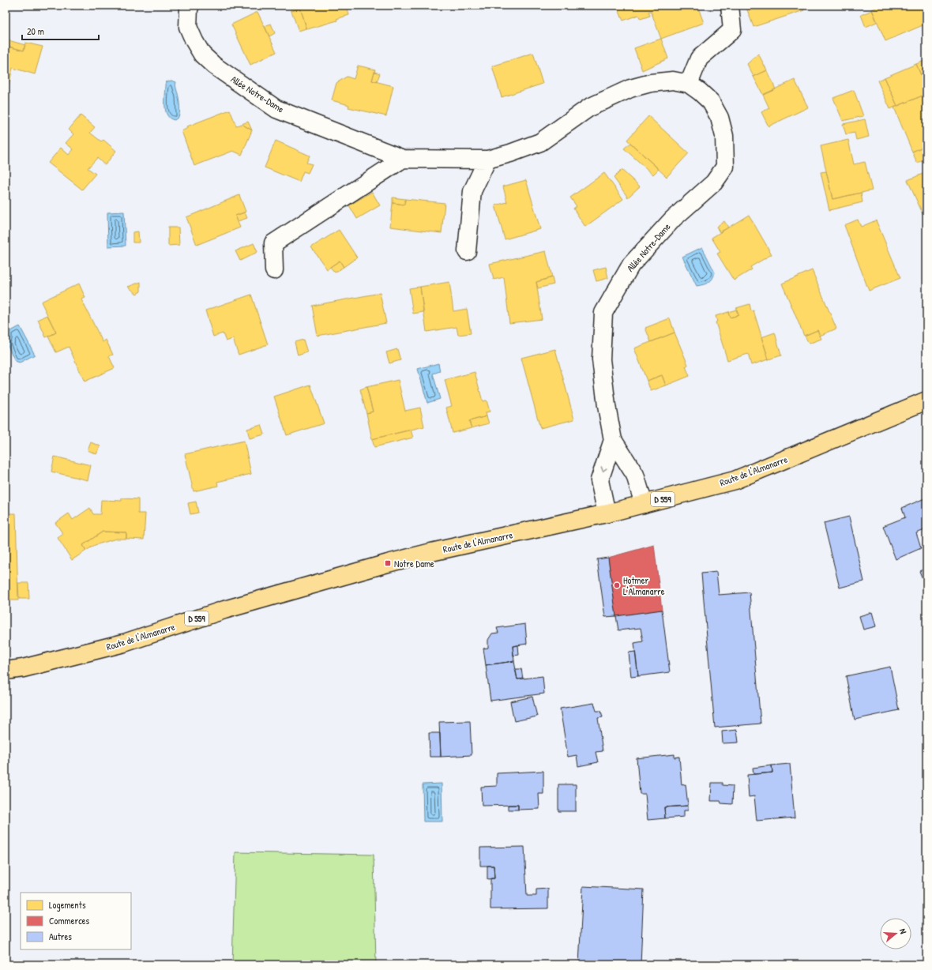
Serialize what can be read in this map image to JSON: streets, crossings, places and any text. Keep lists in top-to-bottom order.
{
  "streets": {
    "main road": ["Route de l'Almanarre", "D 559"],
    "street": ["Allée Notre-Dame"]
  },
  "crossings": [
    ["Allée Notre-Dame", "Route de l'Almanarre"]
  ],
  "places": {
    "transit": ["Notre Dame"],
    "other": ["Hotmer L'Almanarre"]
  },
  "legend": ["Logements", "Commerces", "Autres"],
  "scale_bar": "20 m",
  "north": "right"
}
